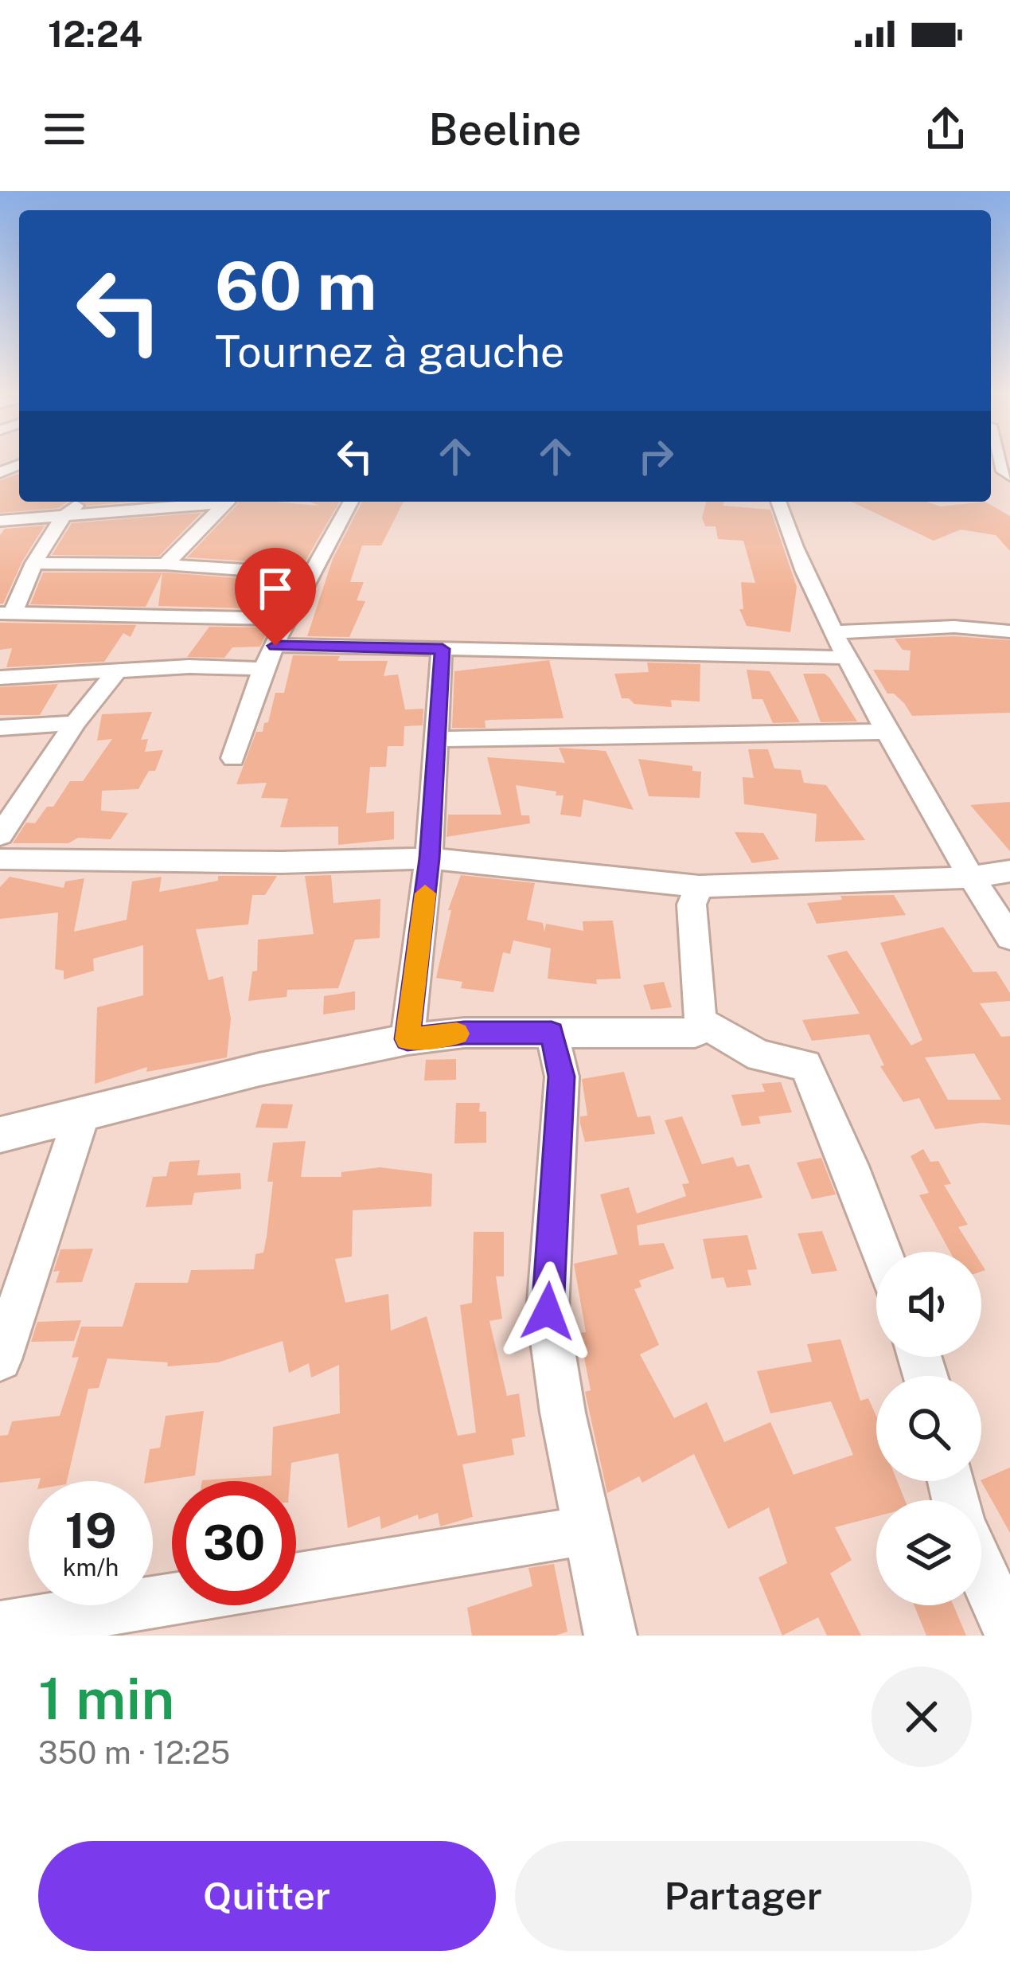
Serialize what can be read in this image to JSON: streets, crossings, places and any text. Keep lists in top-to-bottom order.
{
  "page": {
    "status": "12:24",
    "header": "Beeline",
    "turn": ["60 m", "Tournez à gauche"],
    "speed": "19 km/h",
    "limit": "30",
    "heading": ["1 min", "350 m · 12:25"],
    "buttons": ["Quitter", "Partager"]
  }
}
